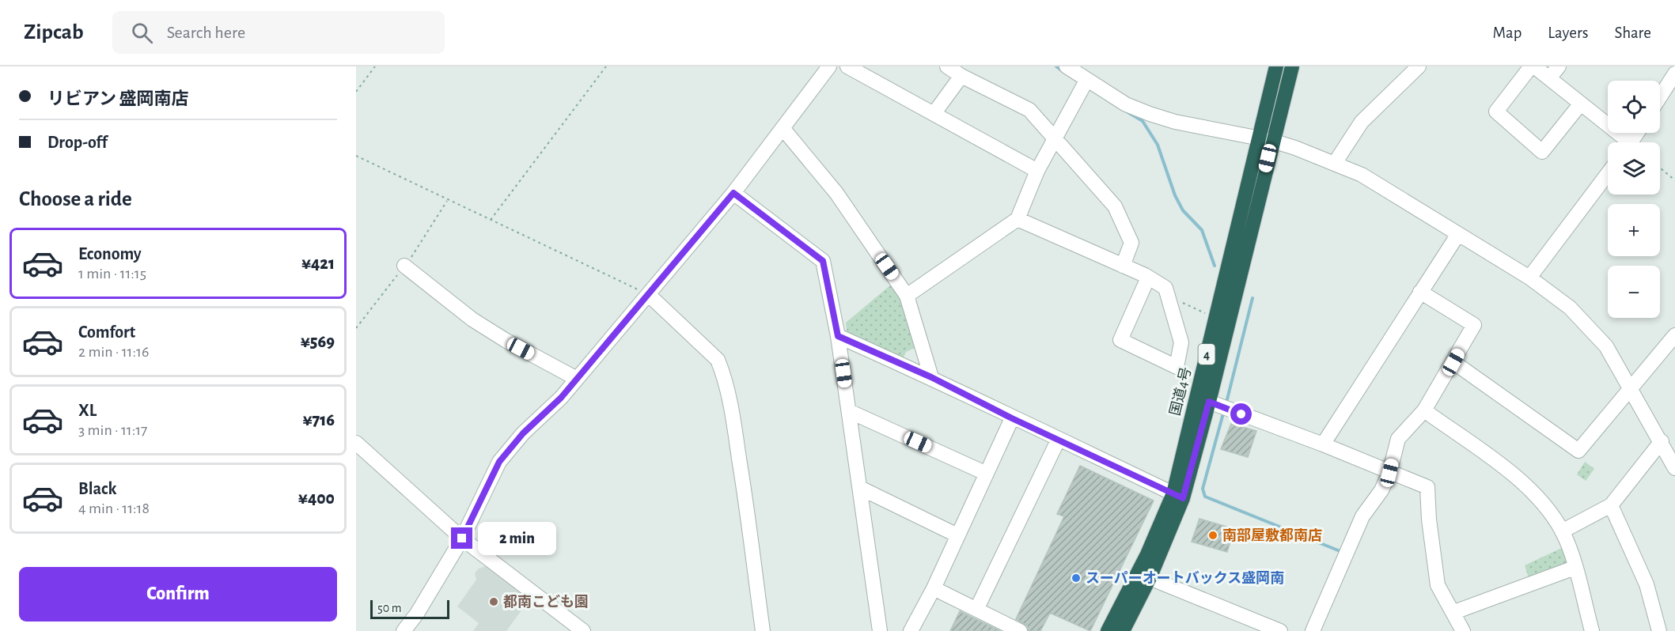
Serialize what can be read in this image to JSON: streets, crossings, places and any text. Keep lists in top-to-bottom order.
{
  "streets": {
    "highway": ["4", "国道4号"]
  },
  "places": ["南部屋敷都南店", "スーパーオートバックス盛岡南", "都南こども園"],
  "scale_bar": "50 m",
  "page": {
    "header": "Zipcab",
    "search": "Search here",
    "nav": ["Map", "Layers", "Share"],
    "banner": ["リビアン 盛岡南店", "Drop-off"],
    "map_buttons": ["+", "−"],
    "heading": "Choose a ride",
    "list": [
      {
        "name": "Economy",
        "note": "1 min · 11:15",
        "value": "¥421"
      },
      {
        "name": "Comfort",
        "note": "2 min · 11:16",
        "value": "¥569"
      },
      {
        "name": "XL",
        "note": "3 min · 11:17",
        "value": "¥716"
      },
      {
        "name": "Black",
        "note": "4 min · 11:18",
        "value": "¥400"
      }
    ],
    "bubble": "2 min",
    "buttons": "Confirm",
    "scale": "50 m"
  }
}
